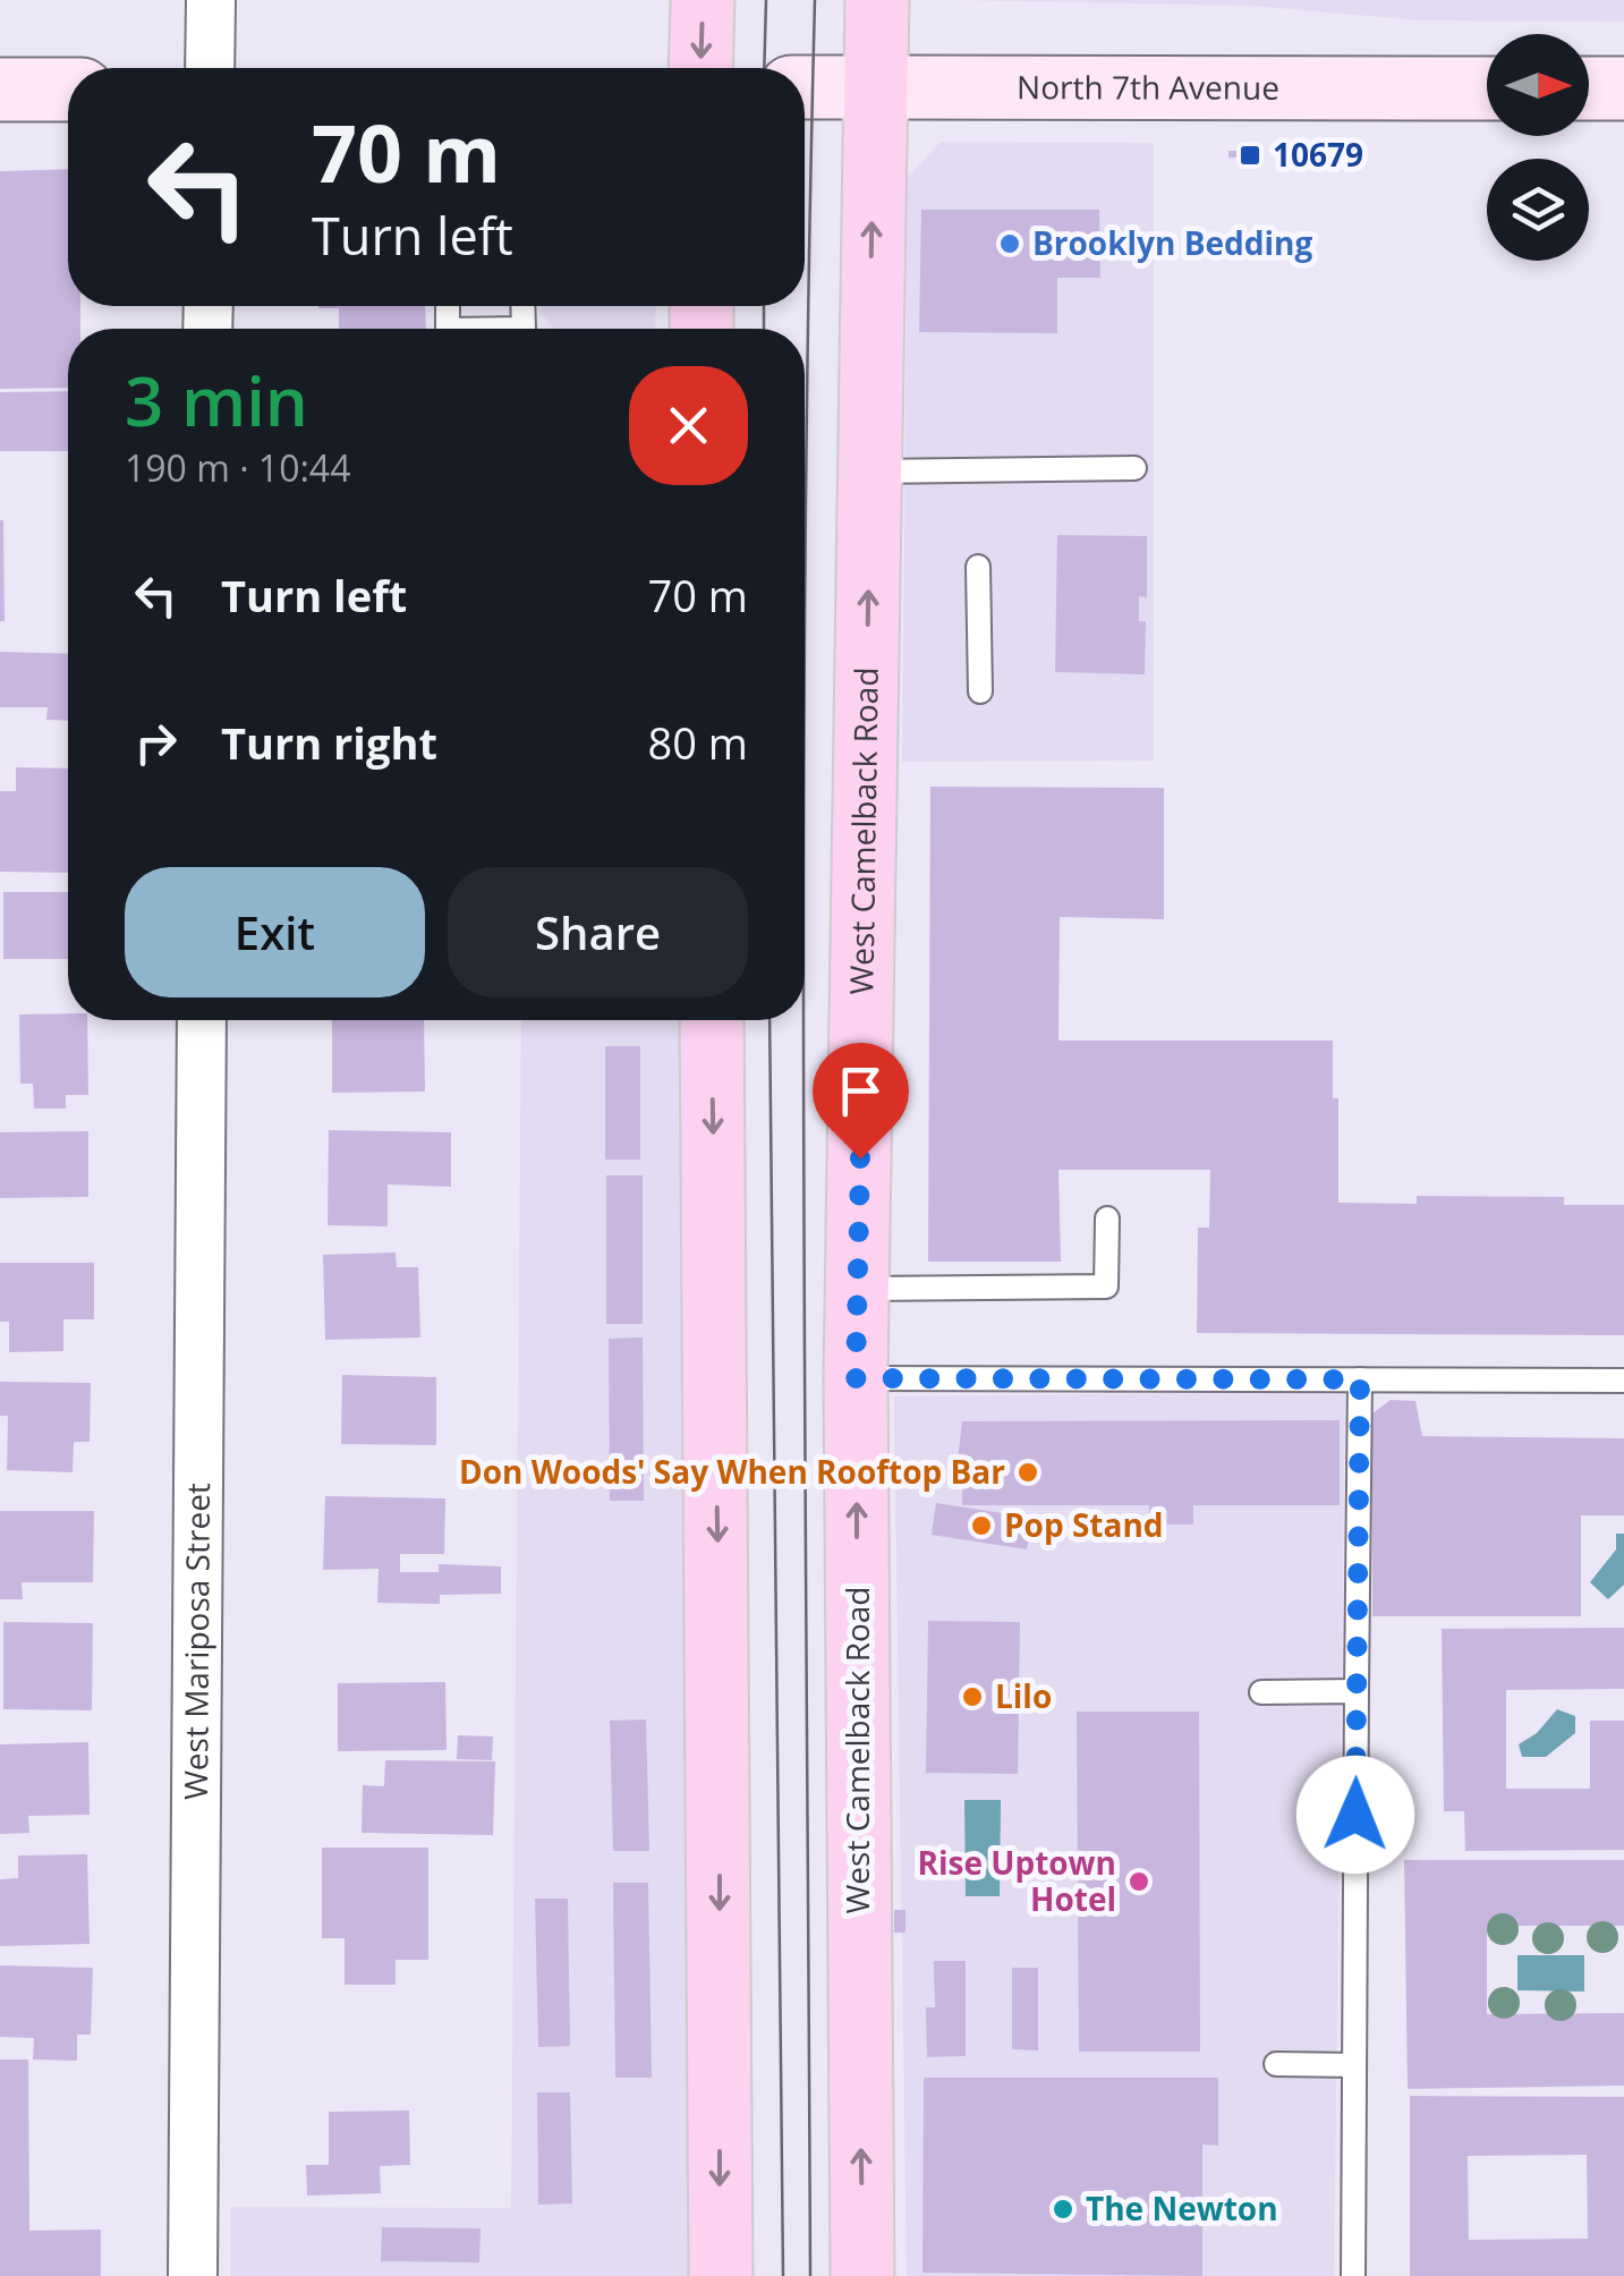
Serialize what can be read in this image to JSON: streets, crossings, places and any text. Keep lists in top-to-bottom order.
{
  "streets": {
    "main road": ["North 7th Avenue", "West Camelback Road"],
    "street": ["West Mariposa Street"]
  },
  "crossings": [
    ["North 7th Avenue", "West Camelback Road"]
  ],
  "places": {
    "transit": ["10679"],
    "other": [
      "Brooklyn Bedding",
      "Don Woods' Say When Rooftop Bar",
      "Pop Stand",
      "Lilo",
      "Rise Uptown Hotel",
      "The Newton"
    ]
  },
  "north": "right",
  "page": {
    "turn": ["70 m", "Turn left"],
    "heading": ["3 min", "190 m · 10:44"],
    "list": [
      {
        "name": "Turn left",
        "value": "70 m"
      },
      {
        "name": "Turn right",
        "value": "80 m"
      }
    ],
    "buttons": ["Exit", "Share"]
  }
}
